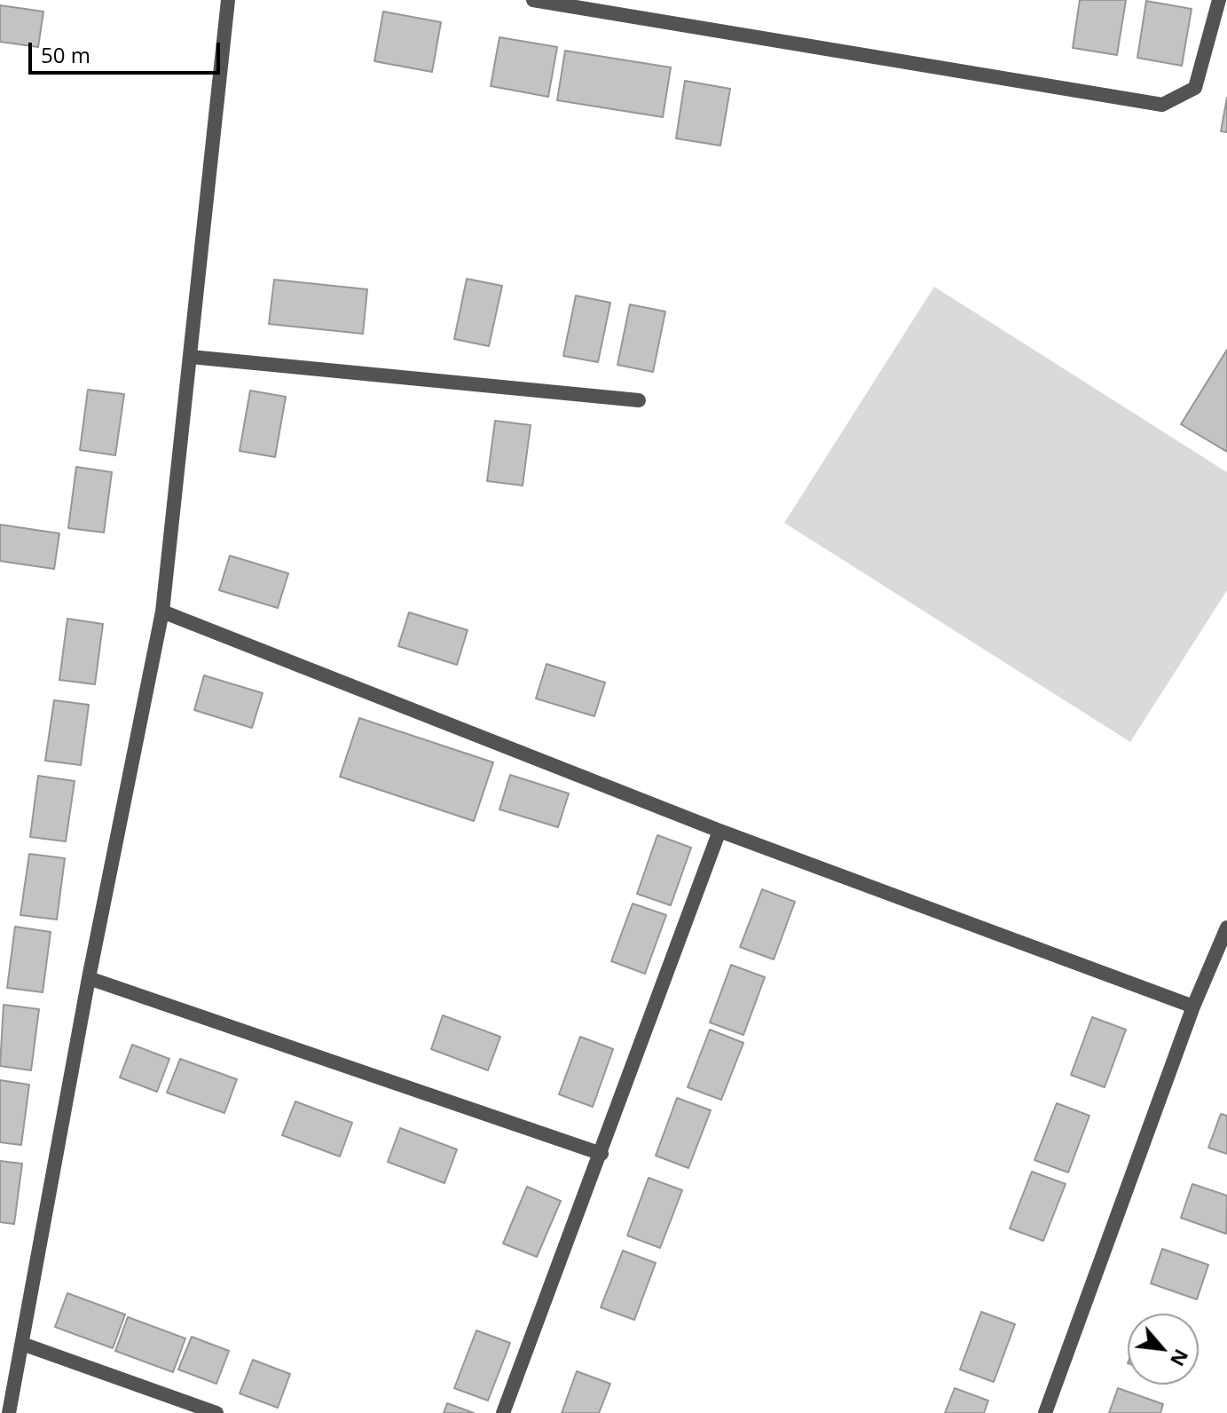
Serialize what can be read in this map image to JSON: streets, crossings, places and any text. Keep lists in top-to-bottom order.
{
  "scale_bar": "50 m",
  "north": "bottom right"
}
